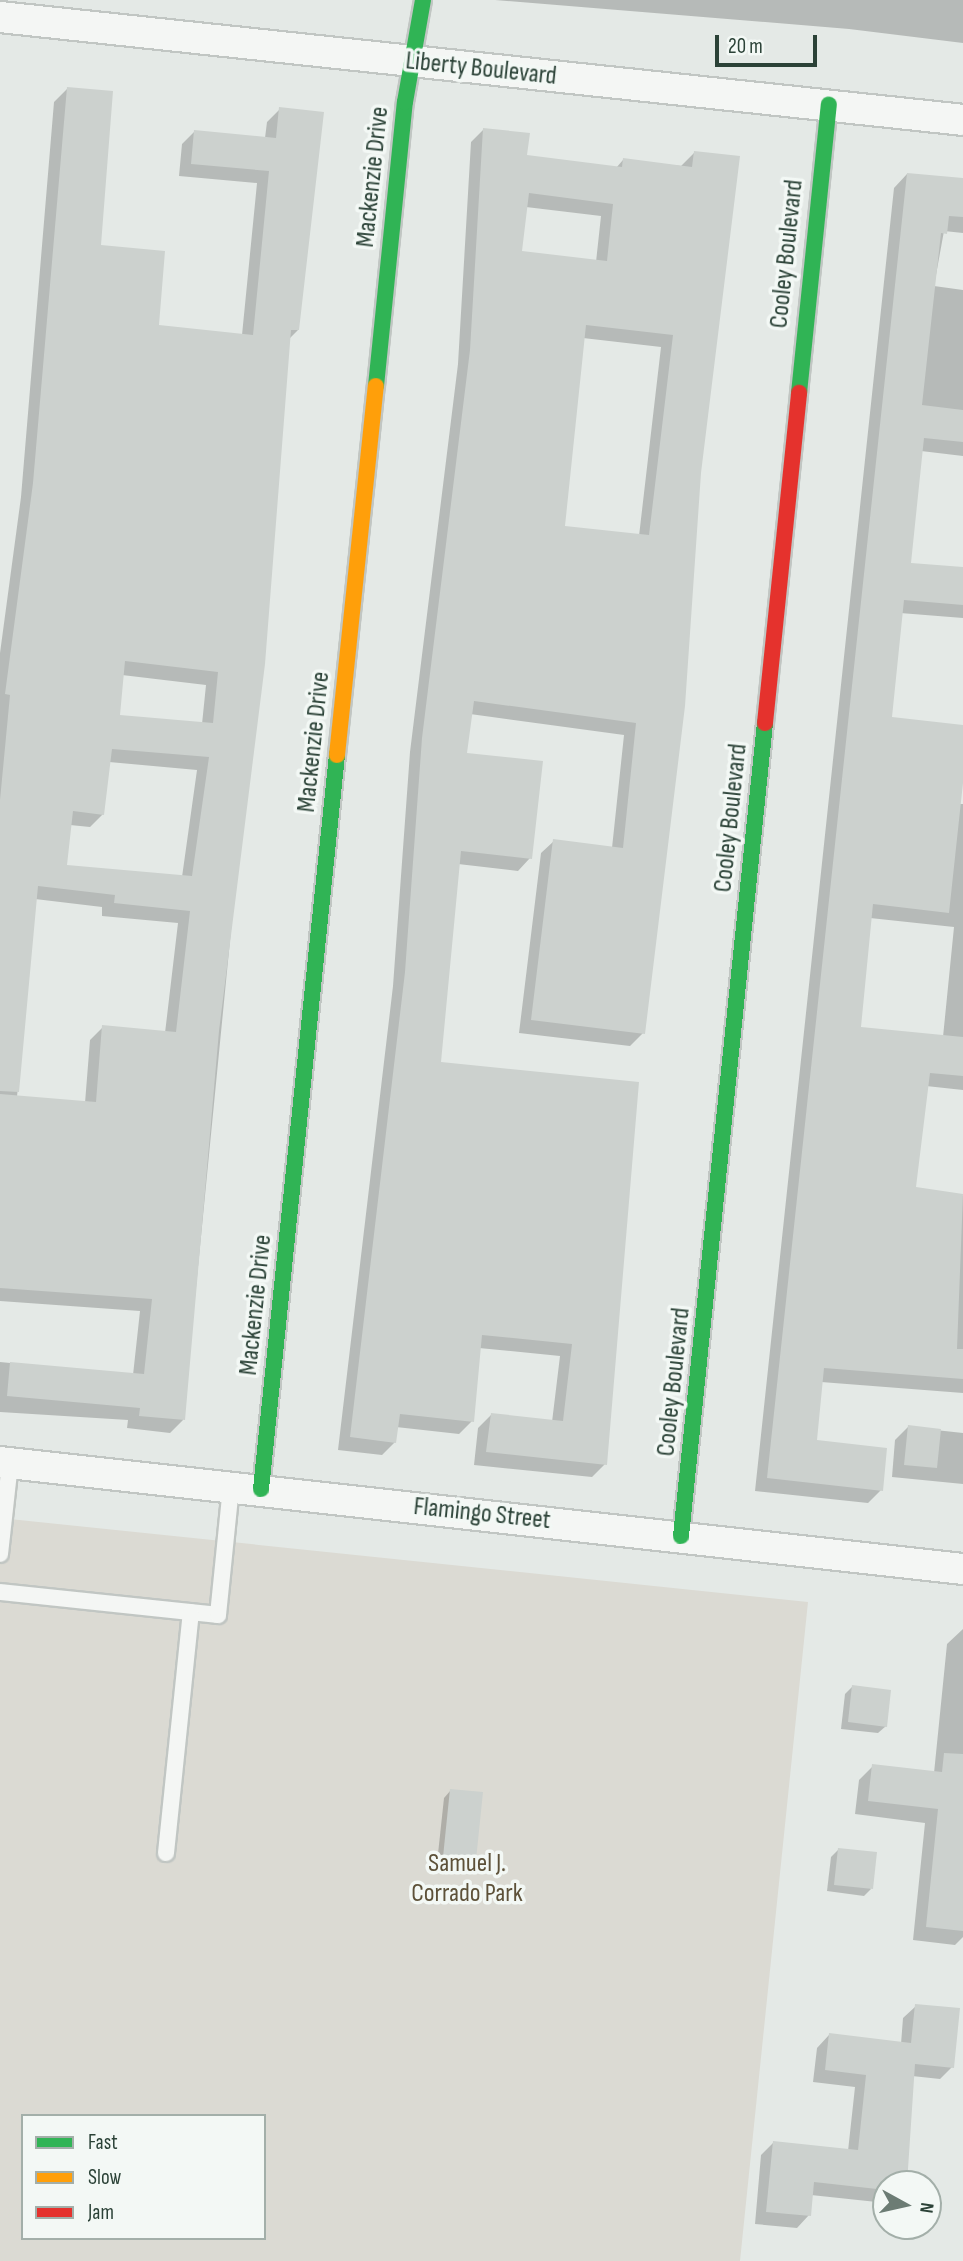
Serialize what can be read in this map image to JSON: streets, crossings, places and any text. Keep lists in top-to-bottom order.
{
  "streets": {
    "street": [
      "Liberty Boulevard",
      "Mackenzie Drive",
      "Cooley Boulevard",
      "Flamingo Street"
    ]
  },
  "crossings": [
    ["Liberty Boulevard", "Mackenzie Drive"],
    ["Liberty Boulevard", "Cooley Boulevard"],
    ["Mackenzie Drive", "Flamingo Street"],
    ["Cooley Boulevard", "Flamingo Street"]
  ],
  "parks": ["Samuel J. Corrado Park"],
  "legend": ["Fast", "Slow", "Jam"],
  "scale_bar": "20 m",
  "north": "right"
}
